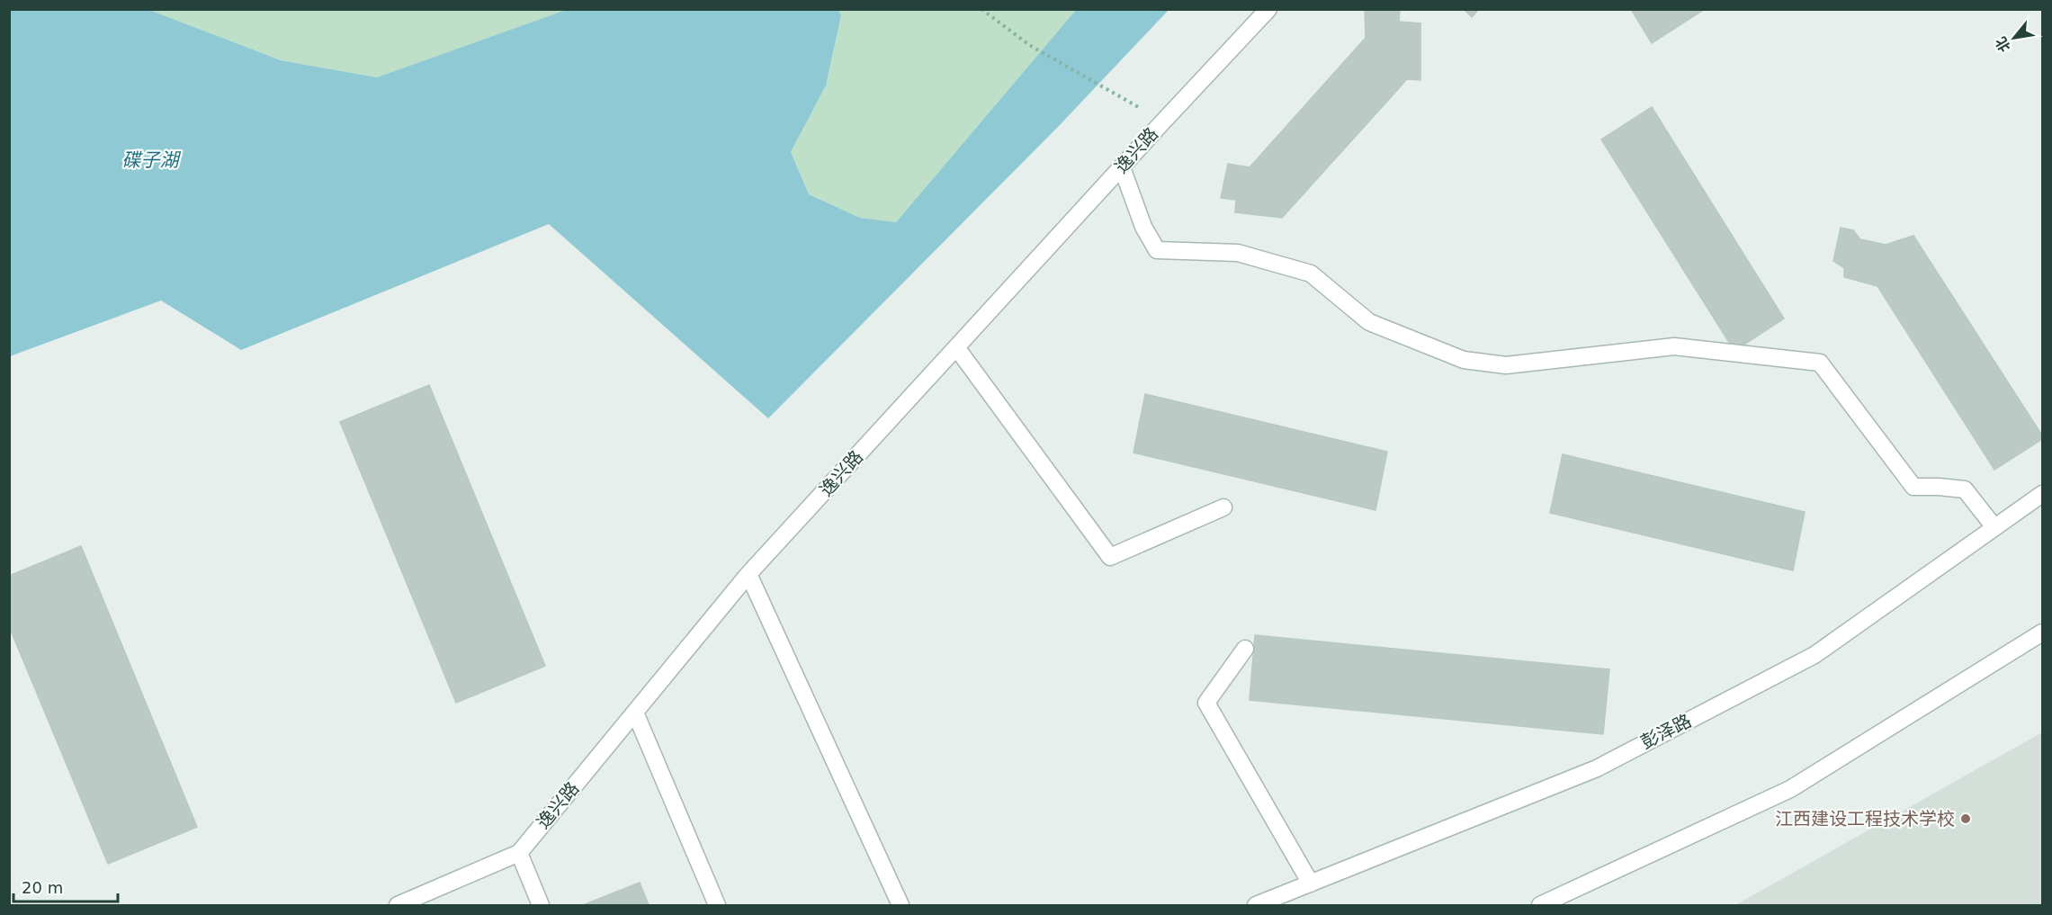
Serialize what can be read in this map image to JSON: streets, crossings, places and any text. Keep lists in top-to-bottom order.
{
  "streets": {
    "street": ["逸兴路", "彭泽路"]
  },
  "water": ["碟子湖"],
  "places": ["江西建设工程技术学校"],
  "scale_bar": "20 m",
  "north": "bottom left"
}
